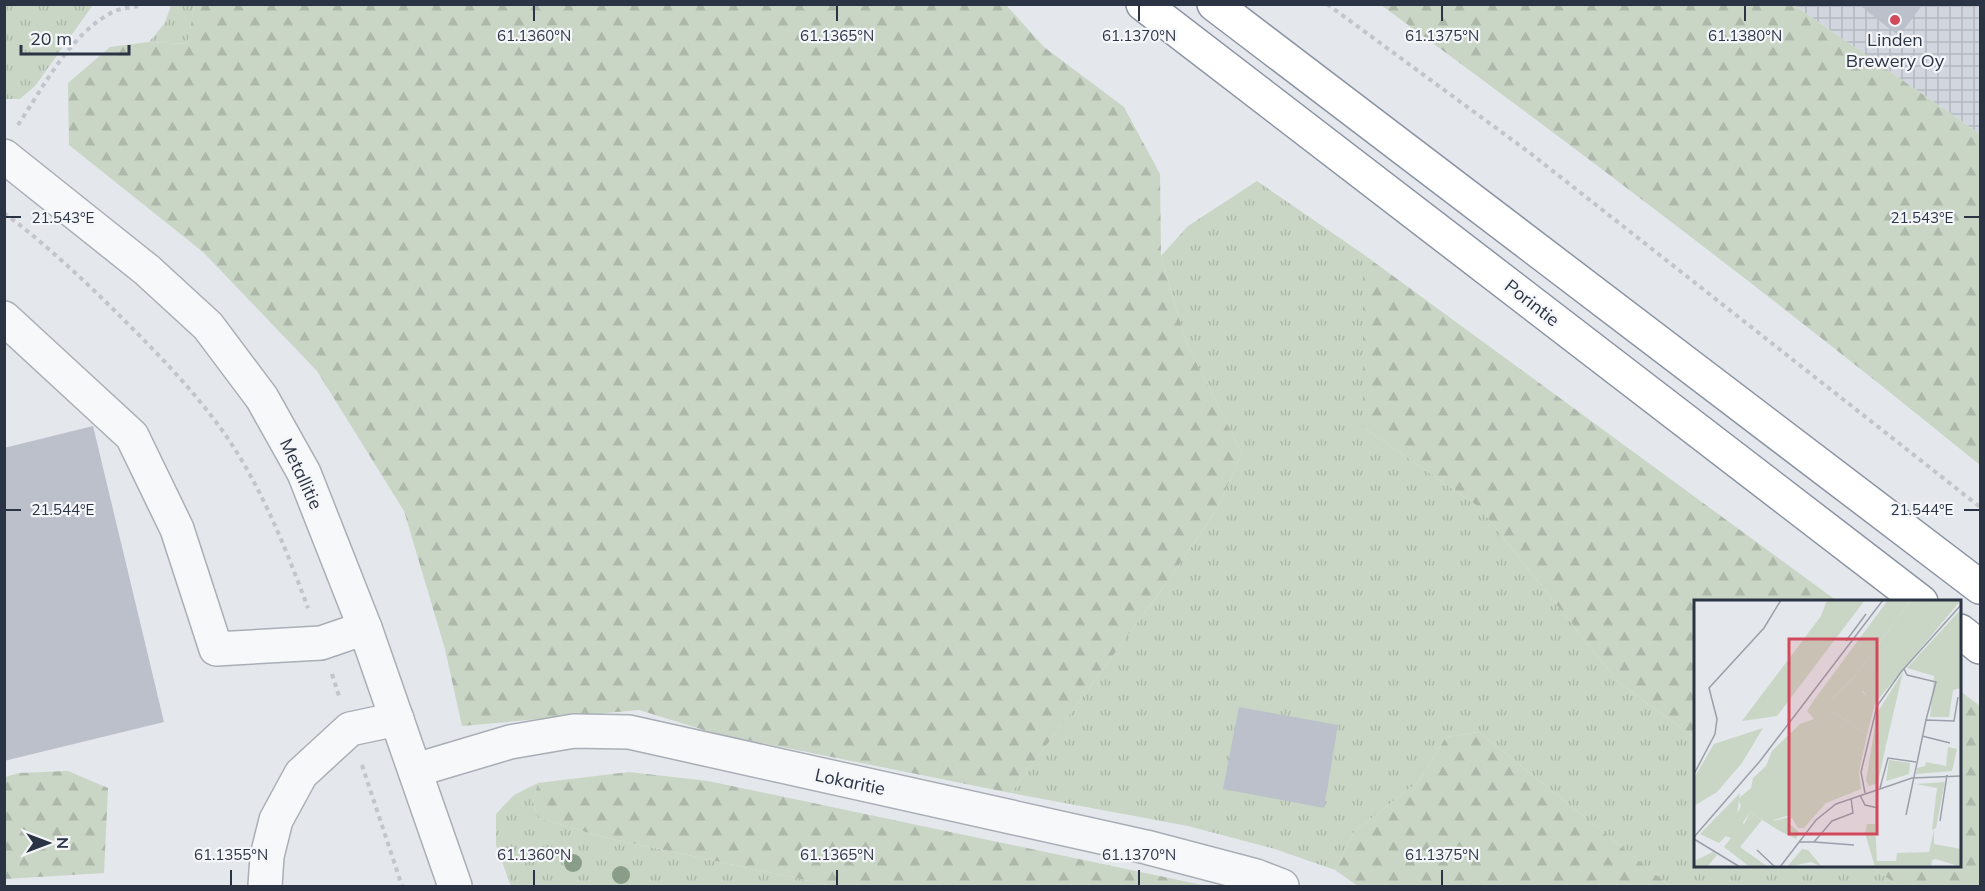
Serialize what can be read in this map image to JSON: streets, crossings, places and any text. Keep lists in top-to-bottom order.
{
  "streets": {
    "highway": ["Porintie"],
    "street": ["Metallitie", "Lokaritie"]
  },
  "crossings": [
    ["Metallitie", "Lokaritie"]
  ],
  "places": ["Linden Brewery Oy"],
  "scale_bar": "20 m",
  "north": "right",
  "coordinates": [
    "61.1360°N",
    "61.1365°N",
    "61.1370°N",
    "61.1375°N",
    "61.1380°N",
    "21.543°E",
    "21.544°E",
    "61.1355°N"
  ]
}
